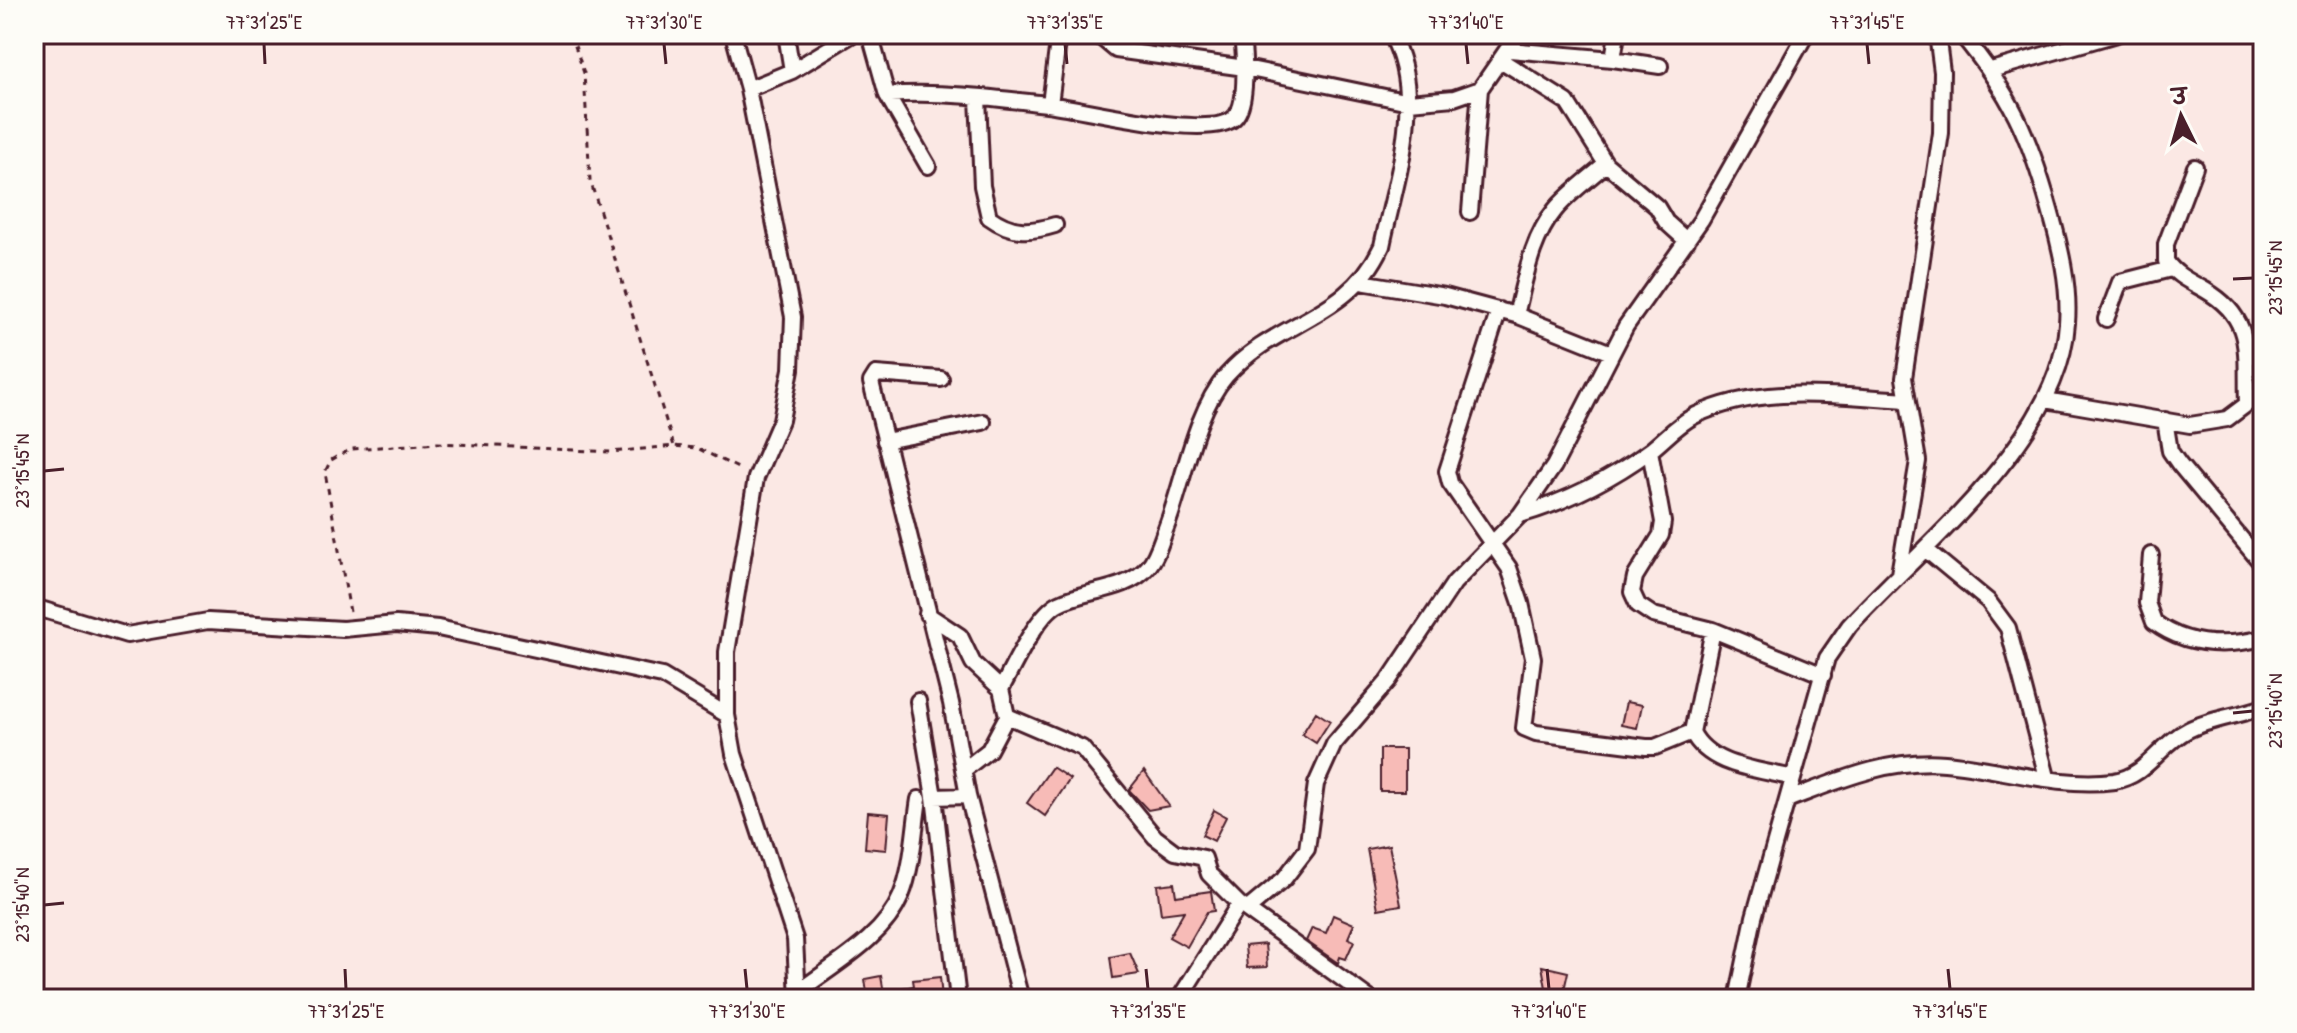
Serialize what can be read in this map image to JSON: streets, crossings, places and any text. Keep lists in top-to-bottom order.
{
  "north": "top",
  "coordinates": [
    "77°31'25\"E",
    "77°31'30\"E",
    "77°31'35\"E",
    "77°31'40\"E",
    "77°31'45\"E",
    "23°15'45\"N",
    "23°15'40\"N"
  ]
}
